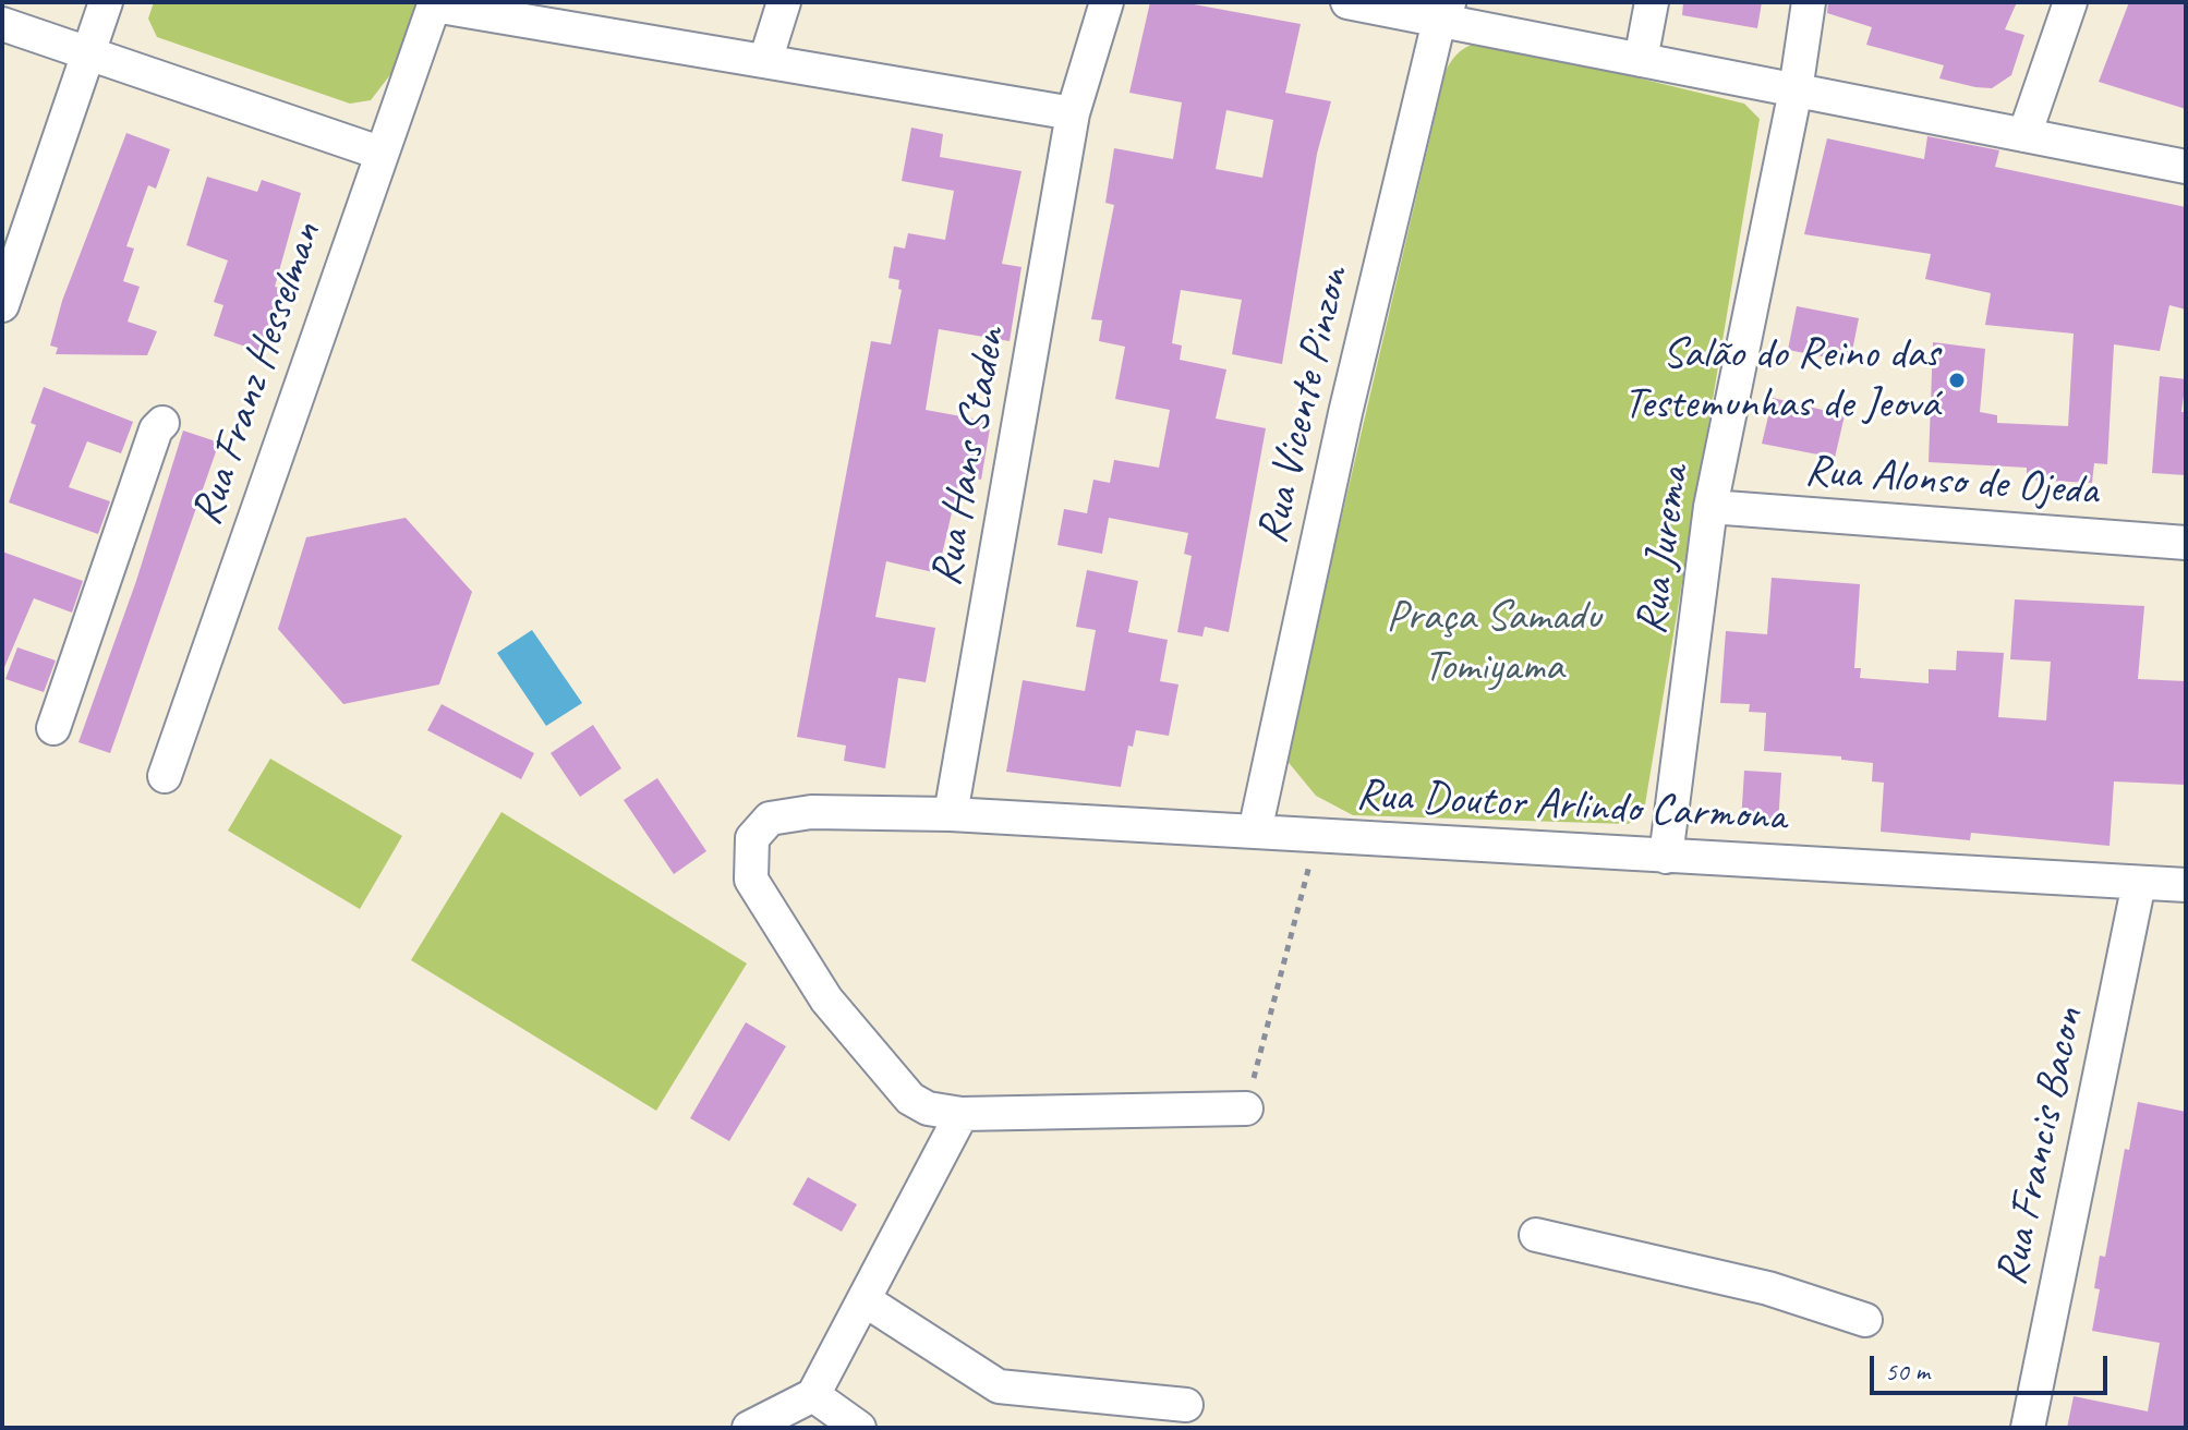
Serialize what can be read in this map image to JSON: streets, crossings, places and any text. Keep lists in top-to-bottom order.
{
  "streets": {
    "street": [
      "Rua Franz Hesselman",
      "Rua Vicente Pinzon",
      "Rua Hans Staden",
      "Rua Alonso de Ojeda",
      "Rua Jurema",
      "Rua Doutor Arlindo Carmona",
      "Rua Francis Bacon"
    ]
  },
  "crossings": [
    ["Rua Vicente Pinzon", "Rua Doutor Arlindo Carmona"],
    ["Rua Hans Staden", "Rua Doutor Arlindo Carmona"],
    ["Rua Alonso de Ojeda", "Rua Jurema"],
    ["Rua Jurema", "Rua Doutor Arlindo Carmona"],
    ["Rua Doutor Arlindo Carmona", "Rua Francis Bacon"]
  ],
  "parks": ["Praça Samadu Tomiyama"],
  "places": ["Salão do Reino das Testemunhas de Jeová"],
  "scale_bar": "50 m"
}
